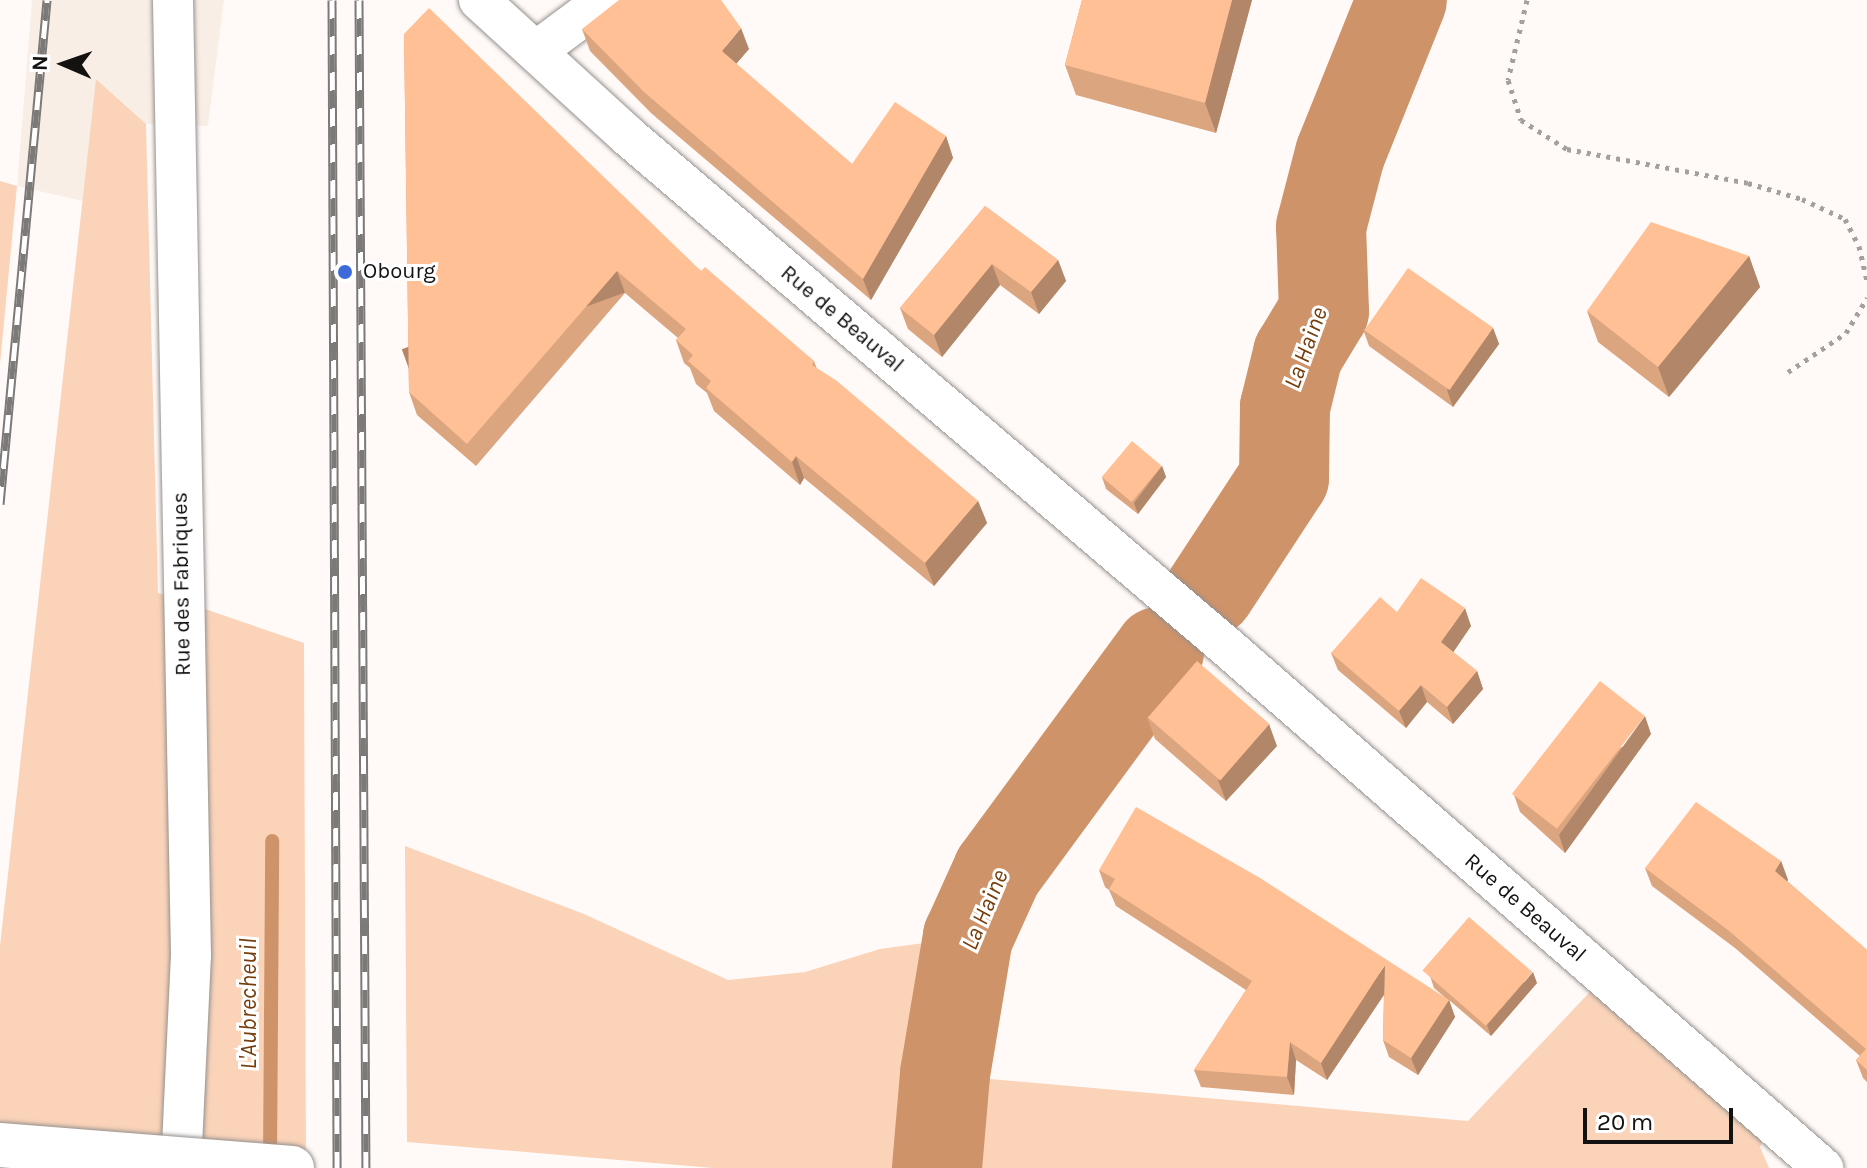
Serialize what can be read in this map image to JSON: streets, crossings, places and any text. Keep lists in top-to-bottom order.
{
  "streets": {
    "street": ["Rue de Beauval", "Rue des Fabriques"]
  },
  "water": ["La Haine", "L'Aubrecheuil"],
  "places": ["Obourg"],
  "scale_bar": "20 m",
  "north": "left"
}
